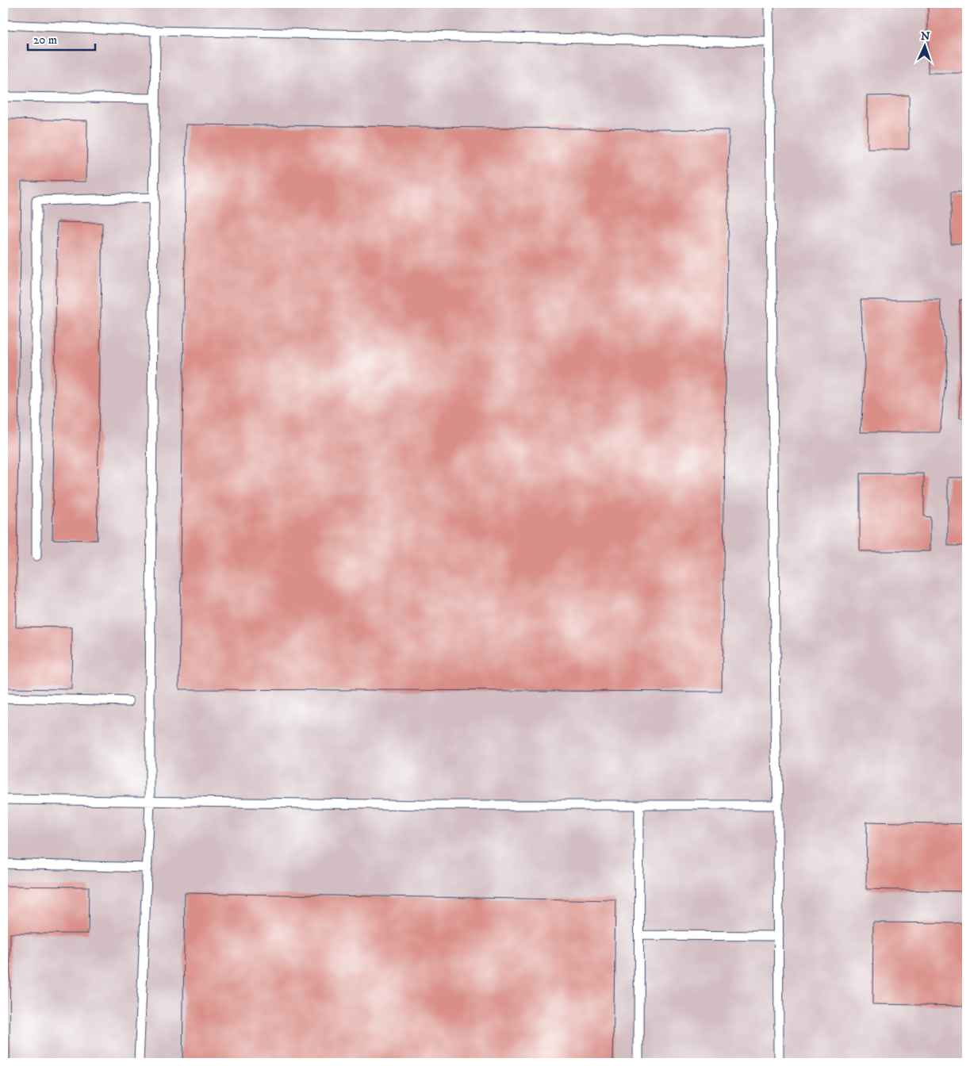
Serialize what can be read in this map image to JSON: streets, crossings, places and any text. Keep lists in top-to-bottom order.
{
  "scale_bar": "20 m",
  "north": "top"
}
